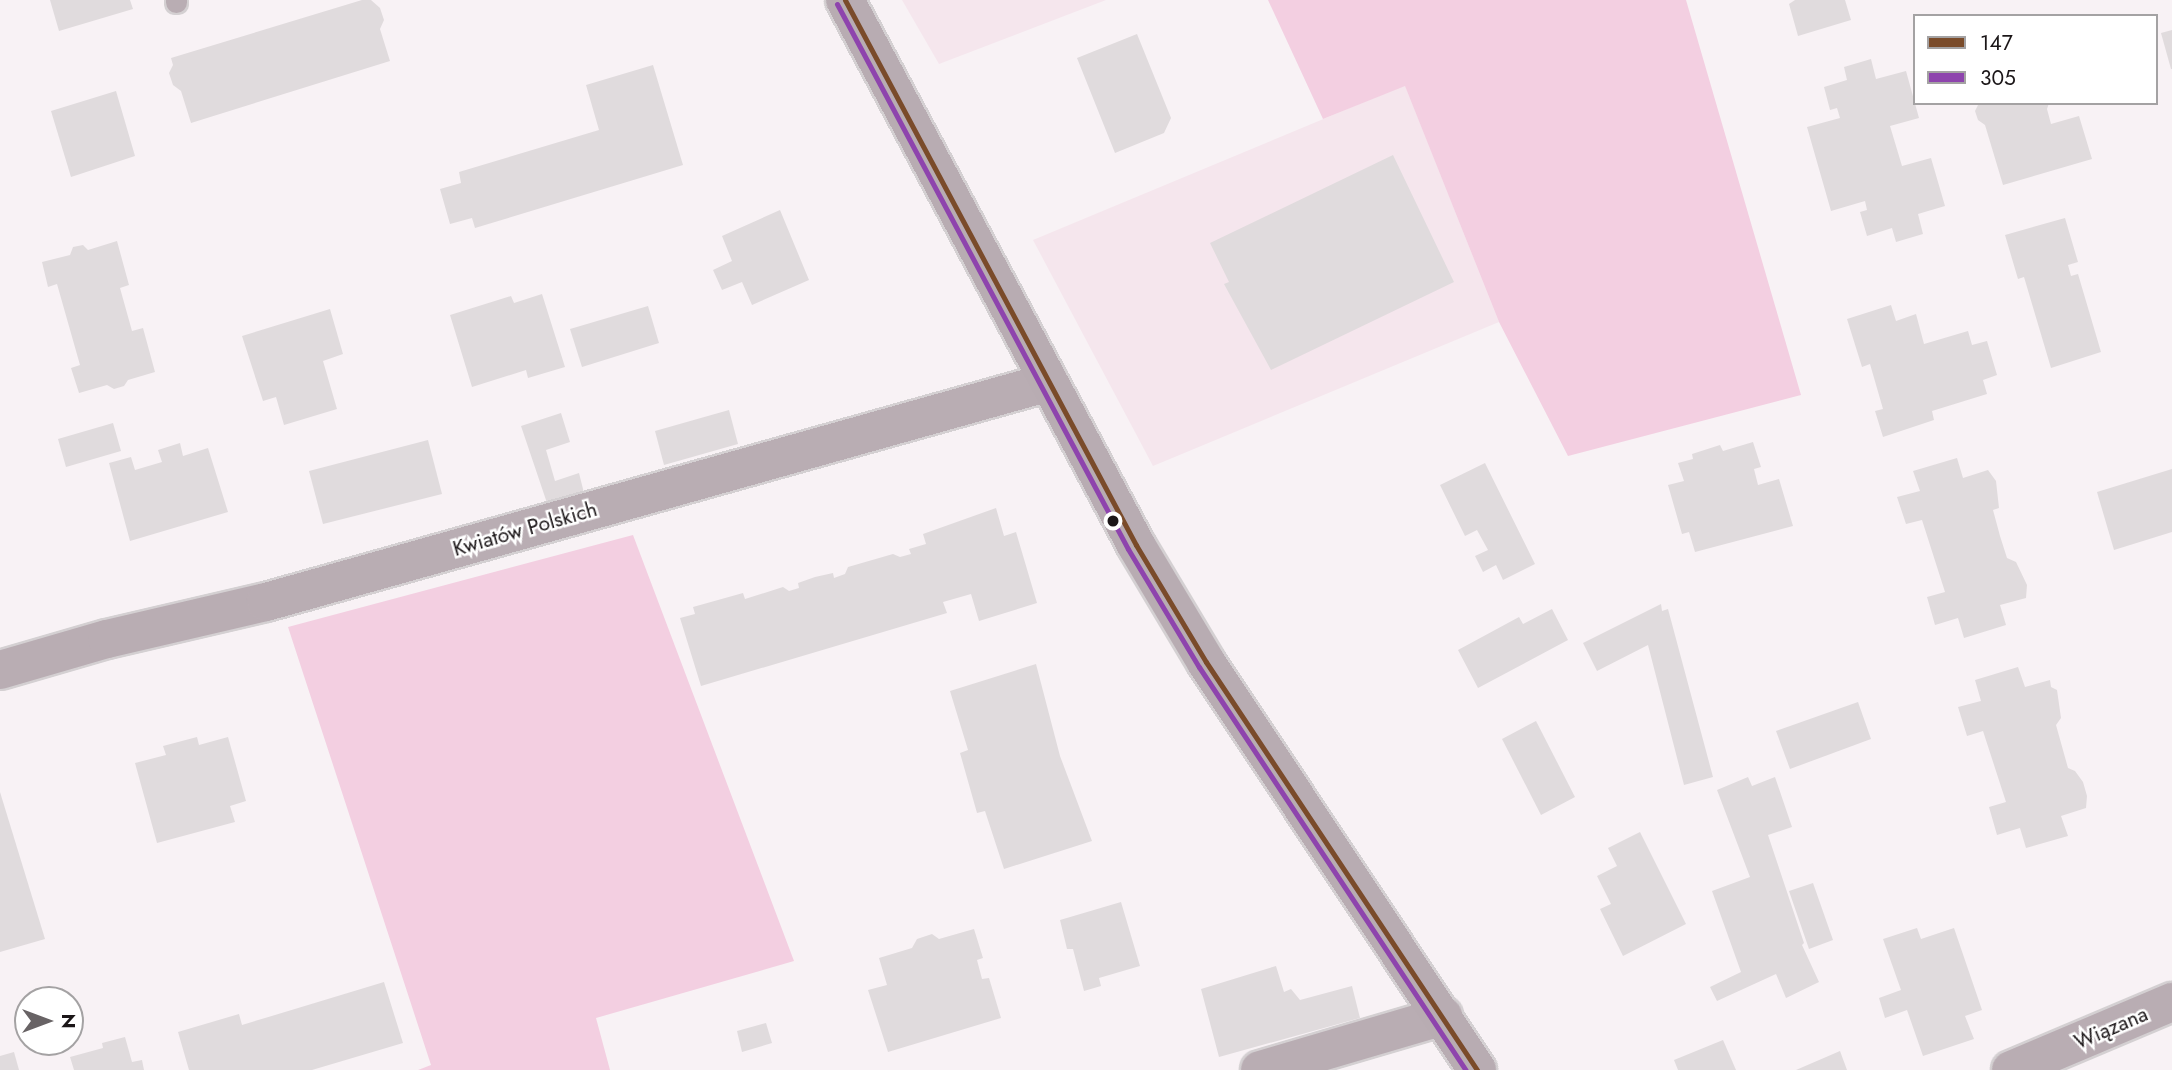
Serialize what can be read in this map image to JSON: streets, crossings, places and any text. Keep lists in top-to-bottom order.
{
  "streets": {
    "street": ["Kwiatów Polskich", "Wiązana"]
  },
  "lines": ["transit line 147", "transit line 305"],
  "legend": ["147", "305"],
  "north": "right"
}
